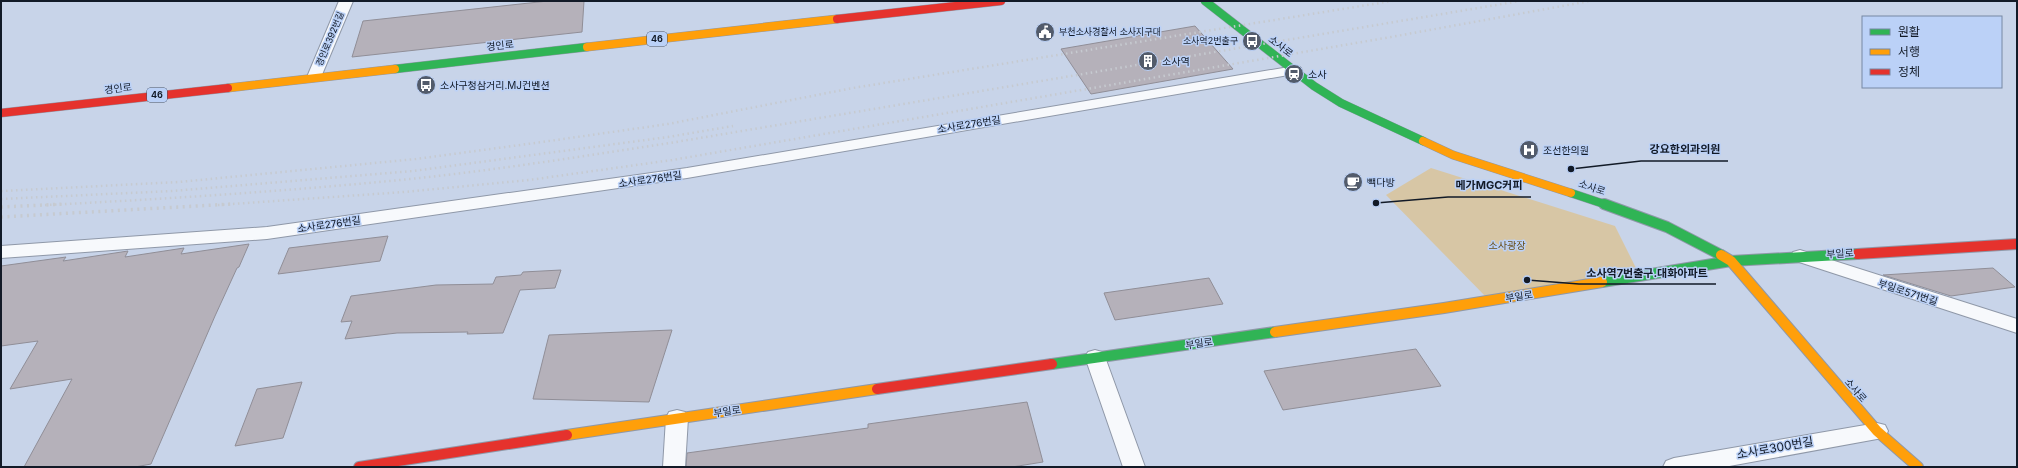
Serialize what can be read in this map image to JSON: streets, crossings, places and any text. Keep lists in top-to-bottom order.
{
  "streets": {
    "street": [
      "경인로392번길",
      "46",
      "경인로",
      "소사로",
      "소사로276번길",
      "부일로",
      "부일로571번길",
      "소사로300번길"
    ]
  },
  "crossings": [
    ["경인로392번길", "경인로"],
    ["소사로", "소사로276번길"],
    ["소사로", "부일로"],
    ["소사로", "소사로300번길"],
    ["부일로", "부일로571번길"]
  ],
  "parks": ["소사광장"],
  "places": {
    "public building": ["부천소사경찰서 소사지구대"],
    "bus stop": ["소사역2번출구", "소사구청삼거리.MJ컨벤션"],
    "building": ["소사역"],
    "station": ["소사"],
    "hospital": ["조선한의원"],
    "other": ["강요한외과의원", "메가MGC커피", "소사역7번출구.대화아파트"],
    "cafe": ["빽다방"]
  },
  "legend": ["원활", "서행", "정체"]
}
